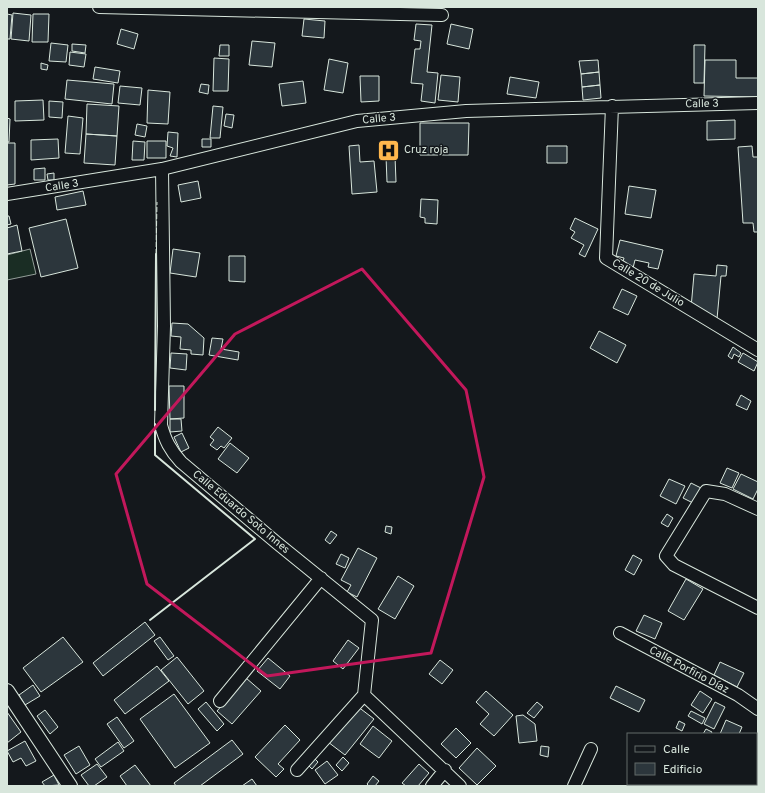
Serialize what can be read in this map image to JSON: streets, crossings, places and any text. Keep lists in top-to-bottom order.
{
  "streets": {
    "street": [
      "Calle 3",
      "Calle 20 de Julio",
      "Calle Eduardo Soto Innes",
      "Calle Porfirio Díaz"
    ]
  },
  "crossings": [
    ["Calle 3", "Calle 20 de Julio"],
    ["Calle 3", "Calle Eduardo Soto Innes"]
  ],
  "places": {
    "hospital": ["Cruz roja"]
  },
  "legend": ["Calle", "Edificio"]
}
